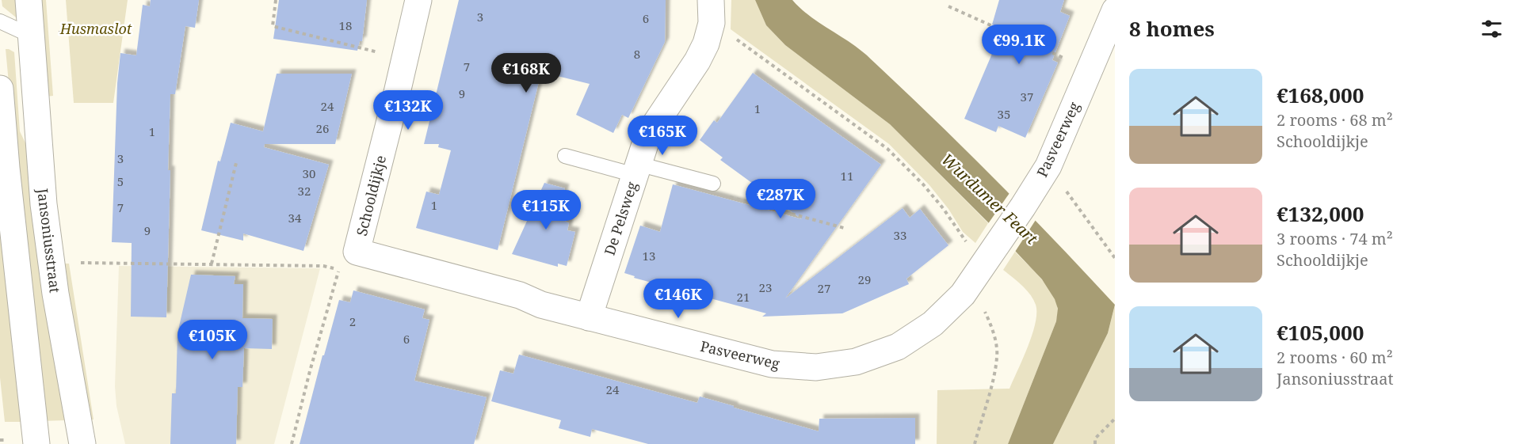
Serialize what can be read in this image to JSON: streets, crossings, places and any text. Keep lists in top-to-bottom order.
{
  "streets": {
    "street": [
      "Pasveerweg",
      "Schooldijkje",
      "De Pelsweg",
      "Jansoniusstraat"
    ]
  },
  "crossings": [
    ["Pasveerweg", "Schooldijkje"],
    ["Pasveerweg", "De Pelsweg"]
  ],
  "water": ["Wurdumer Feart"],
  "parks": ["Husmaslot"],
  "house_numbers": [
    "3",
    "6",
    "18",
    "8",
    "7",
    "9",
    "37",
    "24",
    "1",
    "35",
    "26",
    "1",
    "3",
    "30",
    "11",
    "5",
    "32",
    "1",
    "7",
    "34",
    "9",
    "33",
    "13",
    "29",
    "23",
    "27",
    "21",
    "2",
    "6",
    "24"
  ],
  "page": {
    "heading": "8 homes",
    "price": [
      "€99.1K",
      "€168K",
      "€132K",
      "€165K",
      "€287K",
      "€115K",
      "€146K",
      "€105K"
    ],
    "list": [
      {
        "name": "€168,000",
        "note": "2 rooms · 68 m² · Schooldijkje"
      },
      {
        "name": "€132,000",
        "note": "3 rooms · 74 m² · Schooldijkje"
      },
      {
        "name": "€105,000",
        "note": "2 rooms · 60 m² · Jansoniusstraat"
      }
    ]
  }
}
